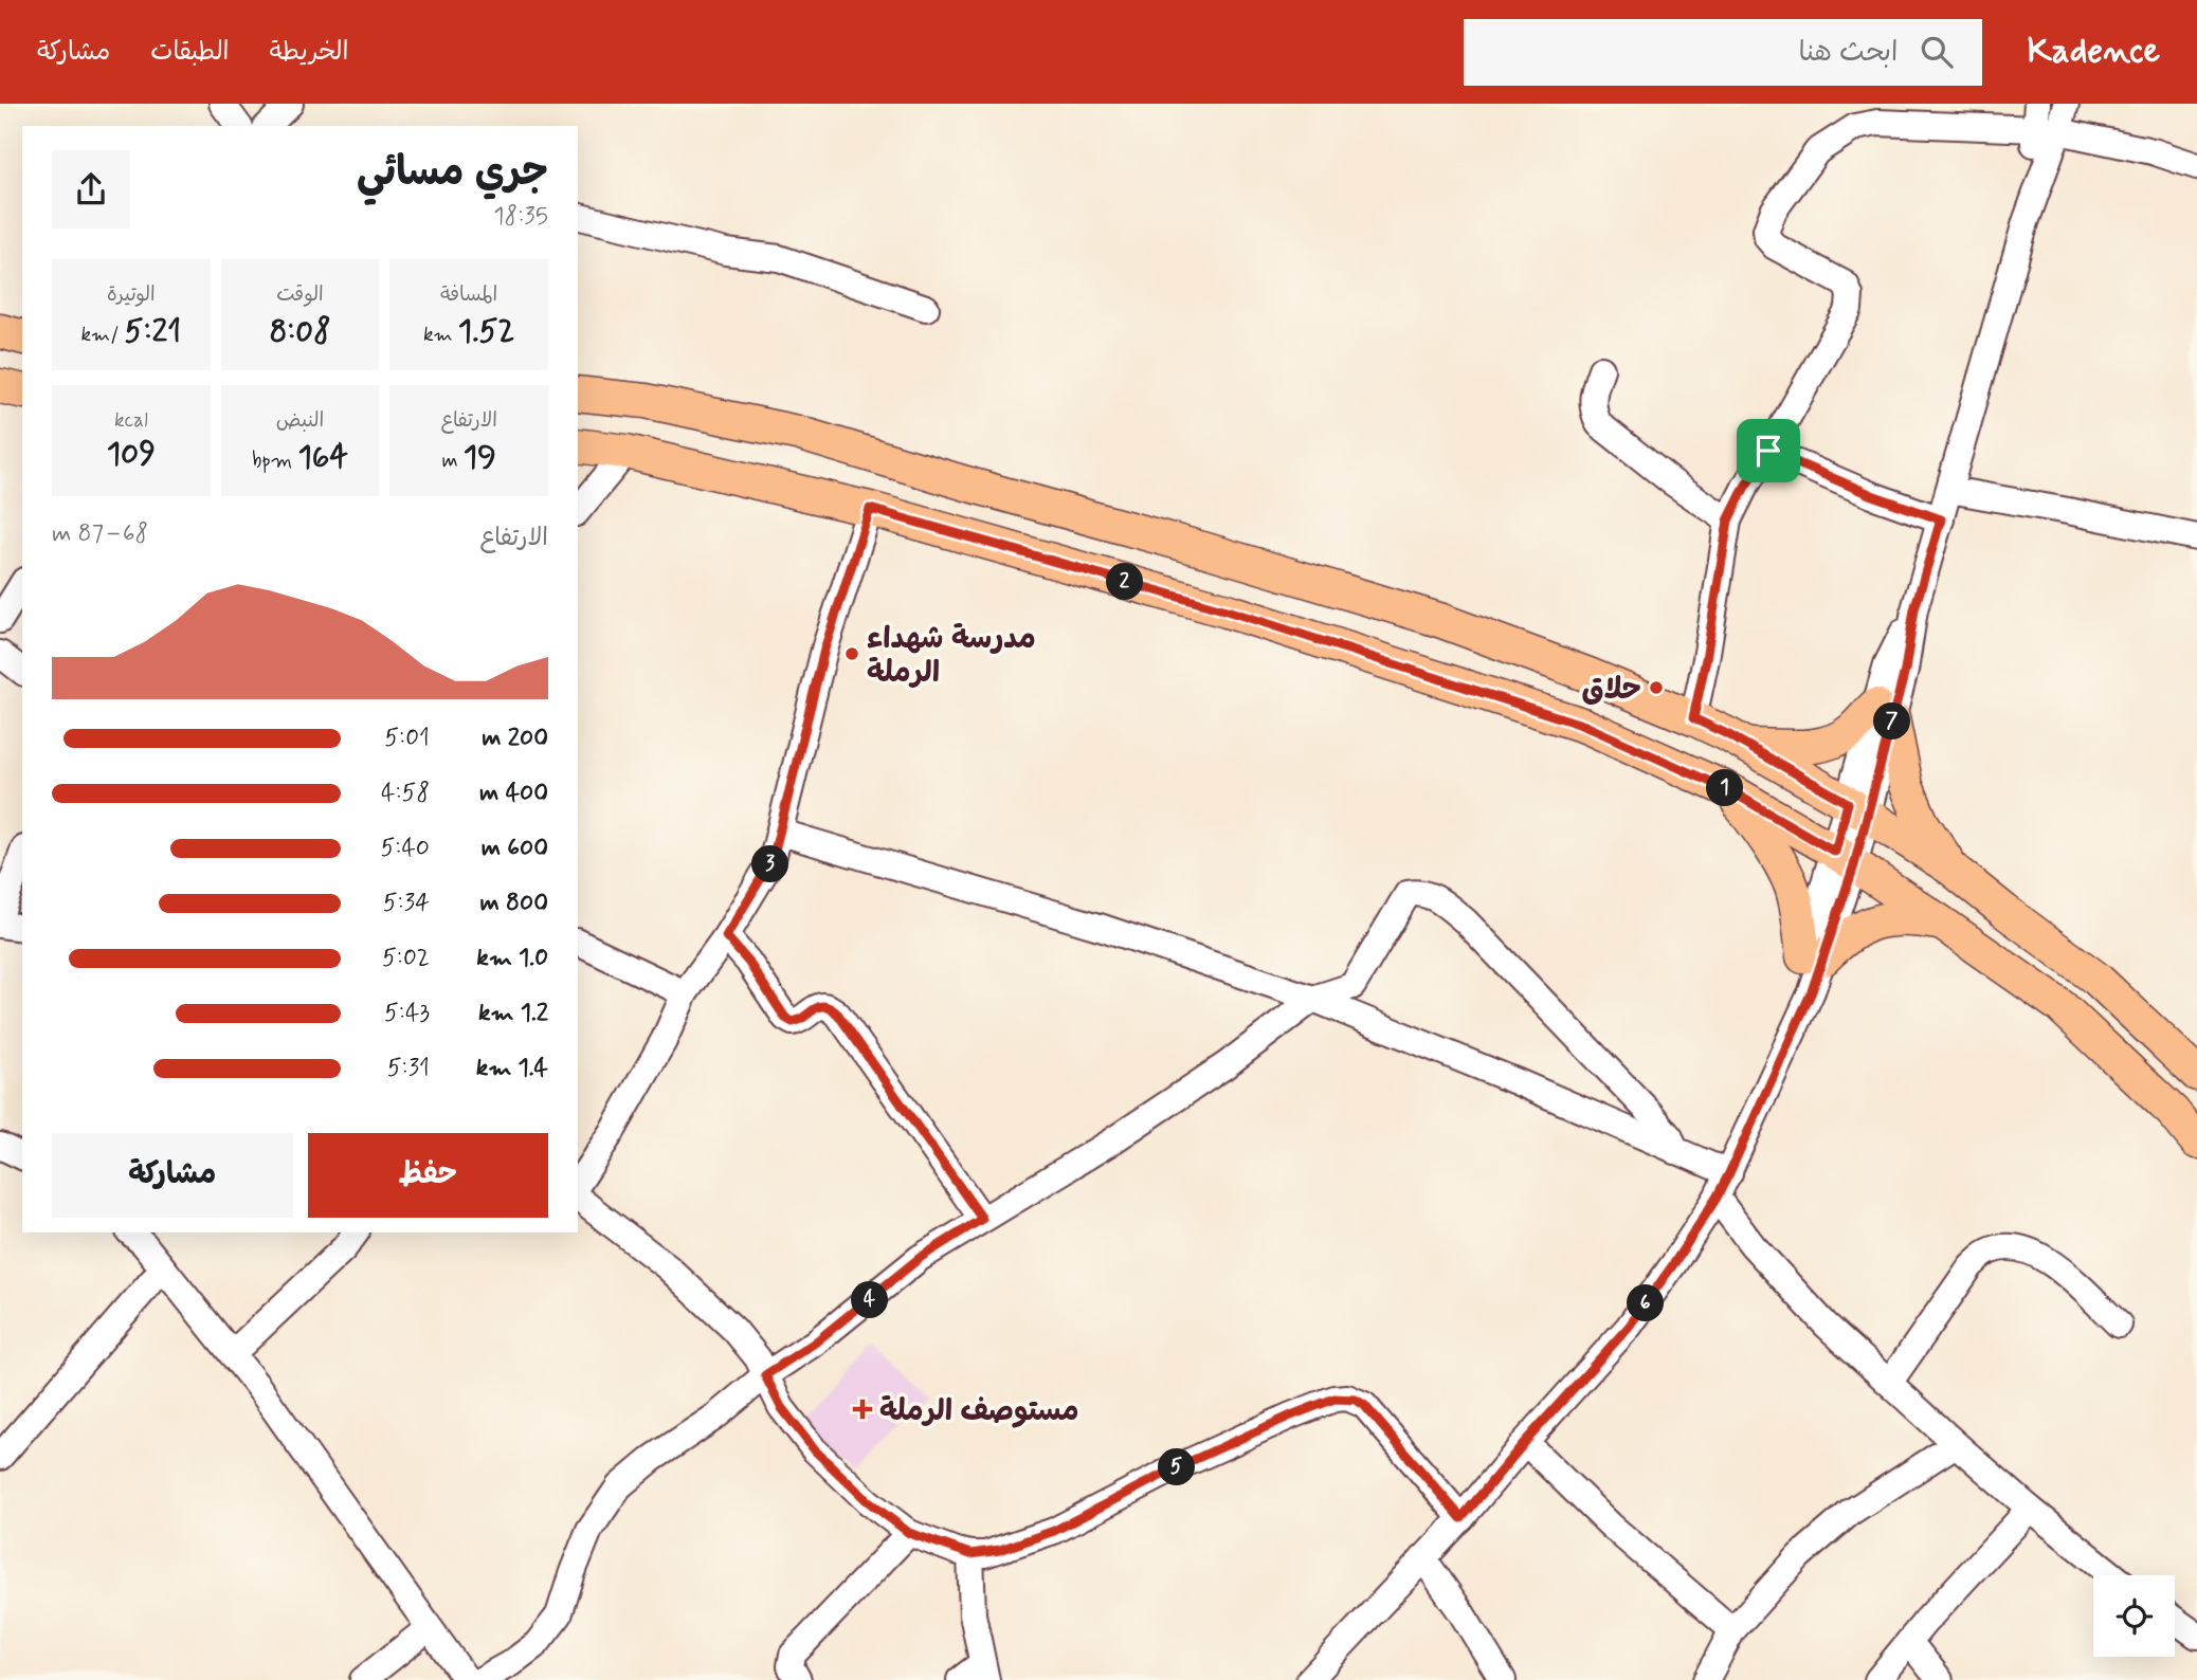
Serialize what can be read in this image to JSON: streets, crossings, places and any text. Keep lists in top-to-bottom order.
{
  "places": {
    "other": ["مدرسة شهداء الرملة", "حلاق"],
    "health": ["مستوصف الرملة"]
  },
  "page": {
    "header": "Kadence",
    "search": "ابحث هنا",
    "nav": ["الخريطة", "الطبقات", "مشاركة"],
    "heading": ["جري مسائي", "18:35"],
    "stats": [
      ["المسافة", "1.52 km"],
      ["الوقت", "8:08"],
      ["الوتيرة", "5:21 /km"],
      ["الارتفاع", "19 m"],
      ["النبض", "164 bpm"],
      ["kcal", "109"]
    ],
    "chart": ["الارتفاع", "68–87 m"],
    "pins": [
      "2",
      "7",
      "1",
      "3",
      "4",
      "6",
      "5"
    ],
    "list": [
      {
        "name": "200 m",
        "note": "5:01"
      },
      {
        "name": "400 m",
        "note": "4:58"
      },
      {
        "name": "600 m",
        "note": "5:40"
      },
      {
        "name": "800 m",
        "note": "5:34"
      },
      {
        "name": "1.0 km",
        "note": "5:02"
      },
      {
        "name": "1.2 km",
        "note": "5:43"
      },
      {
        "name": "1.4 km",
        "note": "5:31"
      }
    ],
    "buttons": ["حفظ", "مشاركة"]
  }
}
